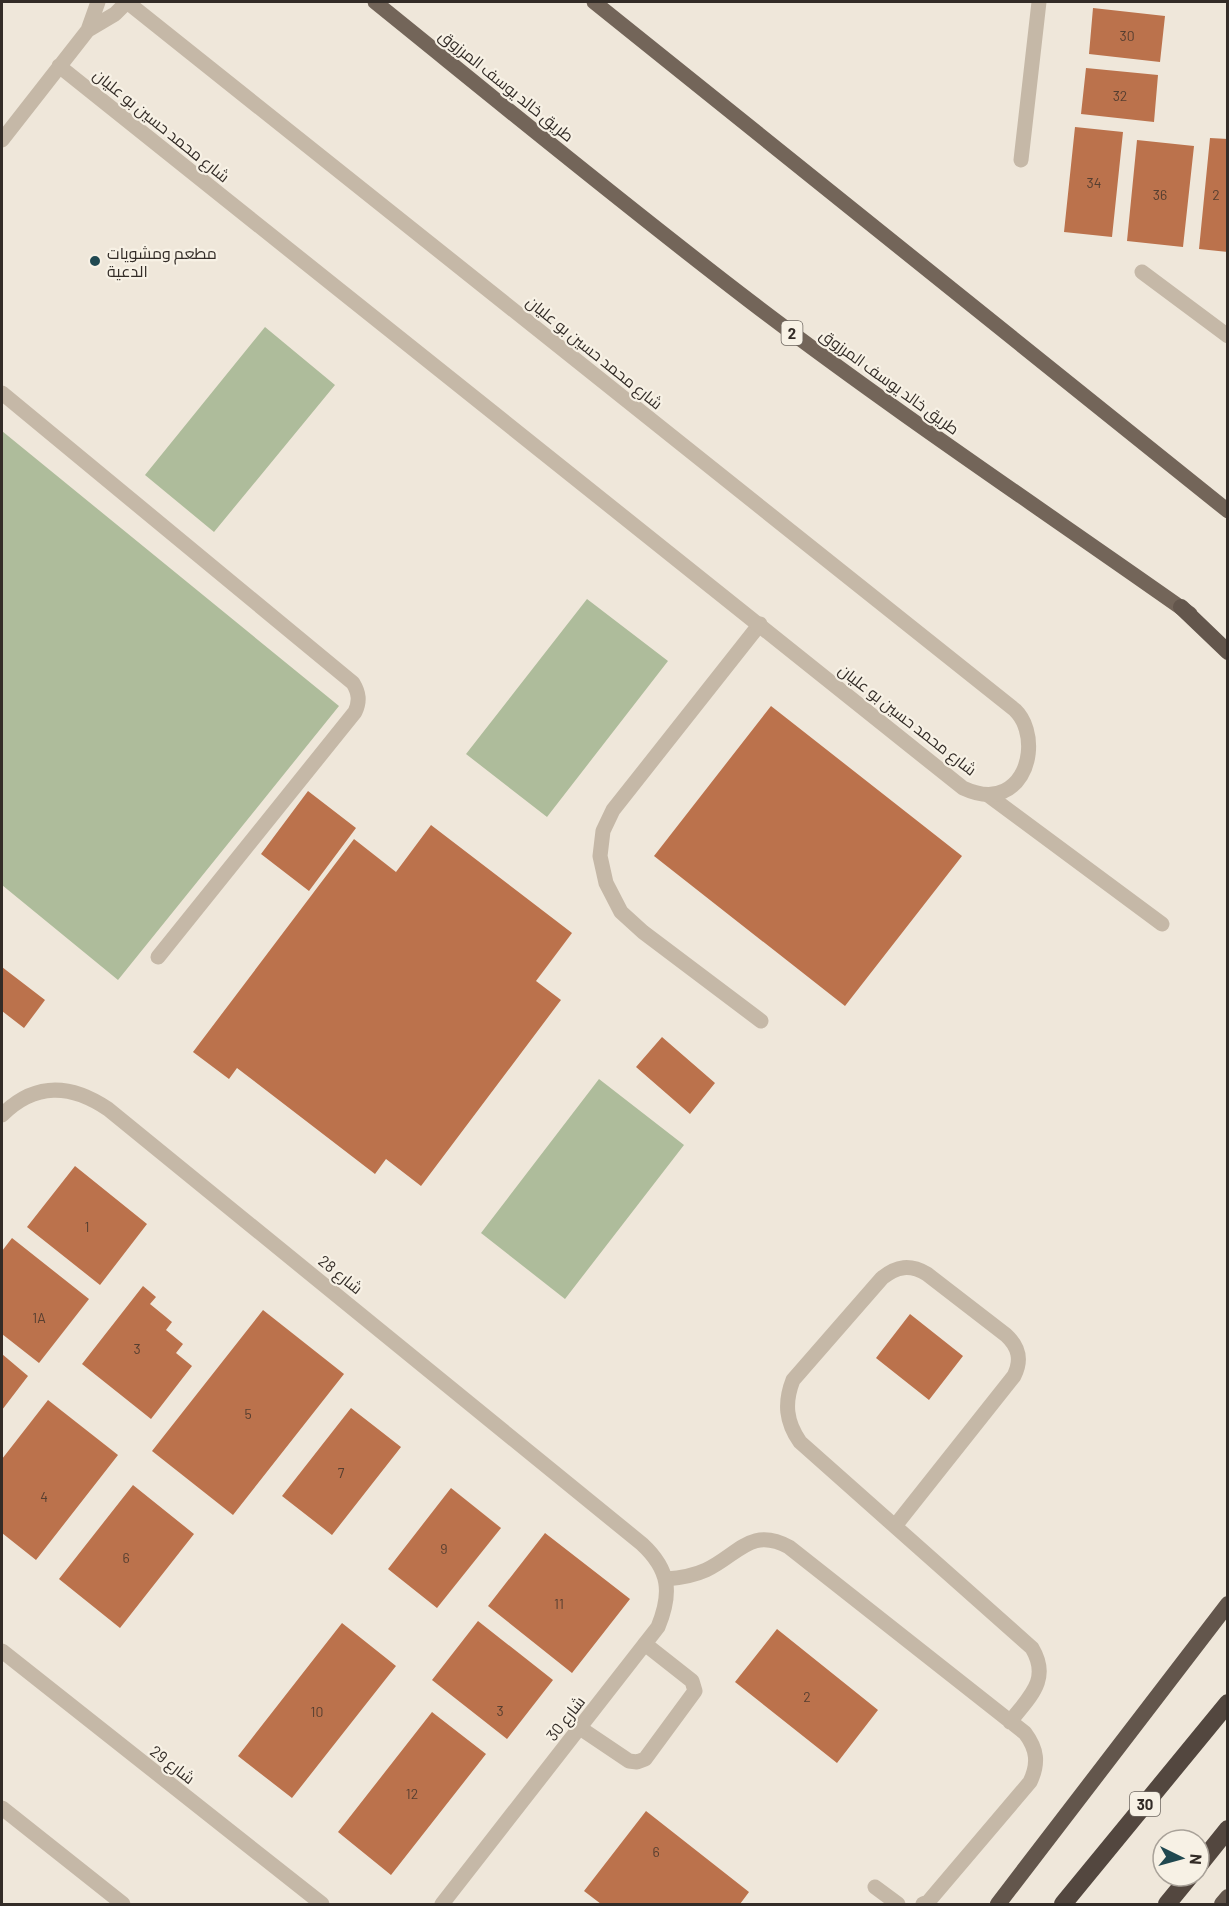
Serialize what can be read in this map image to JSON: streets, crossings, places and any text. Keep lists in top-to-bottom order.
{
  "streets": {
    "highway": ["30"],
    "main road": ["طريق خالد يوسف المرزوق", "2"],
    "street": [
      "شارع محمد حسين بو عليان",
      "شارع 28",
      "شارع 30",
      "شارع 29"
    ]
  },
  "crossings": [
    ["شارع 28", "شارع 30"]
  ],
  "places": ["مطعم ومشويات الدعية"],
  "house_numbers": [
    "30",
    "32",
    "34",
    "36",
    "2",
    "1",
    "1A",
    "3",
    "5",
    "7",
    "4",
    "9",
    "6",
    "11",
    "2",
    "3",
    "10",
    "12",
    "6"
  ],
  "north": "right"
}
